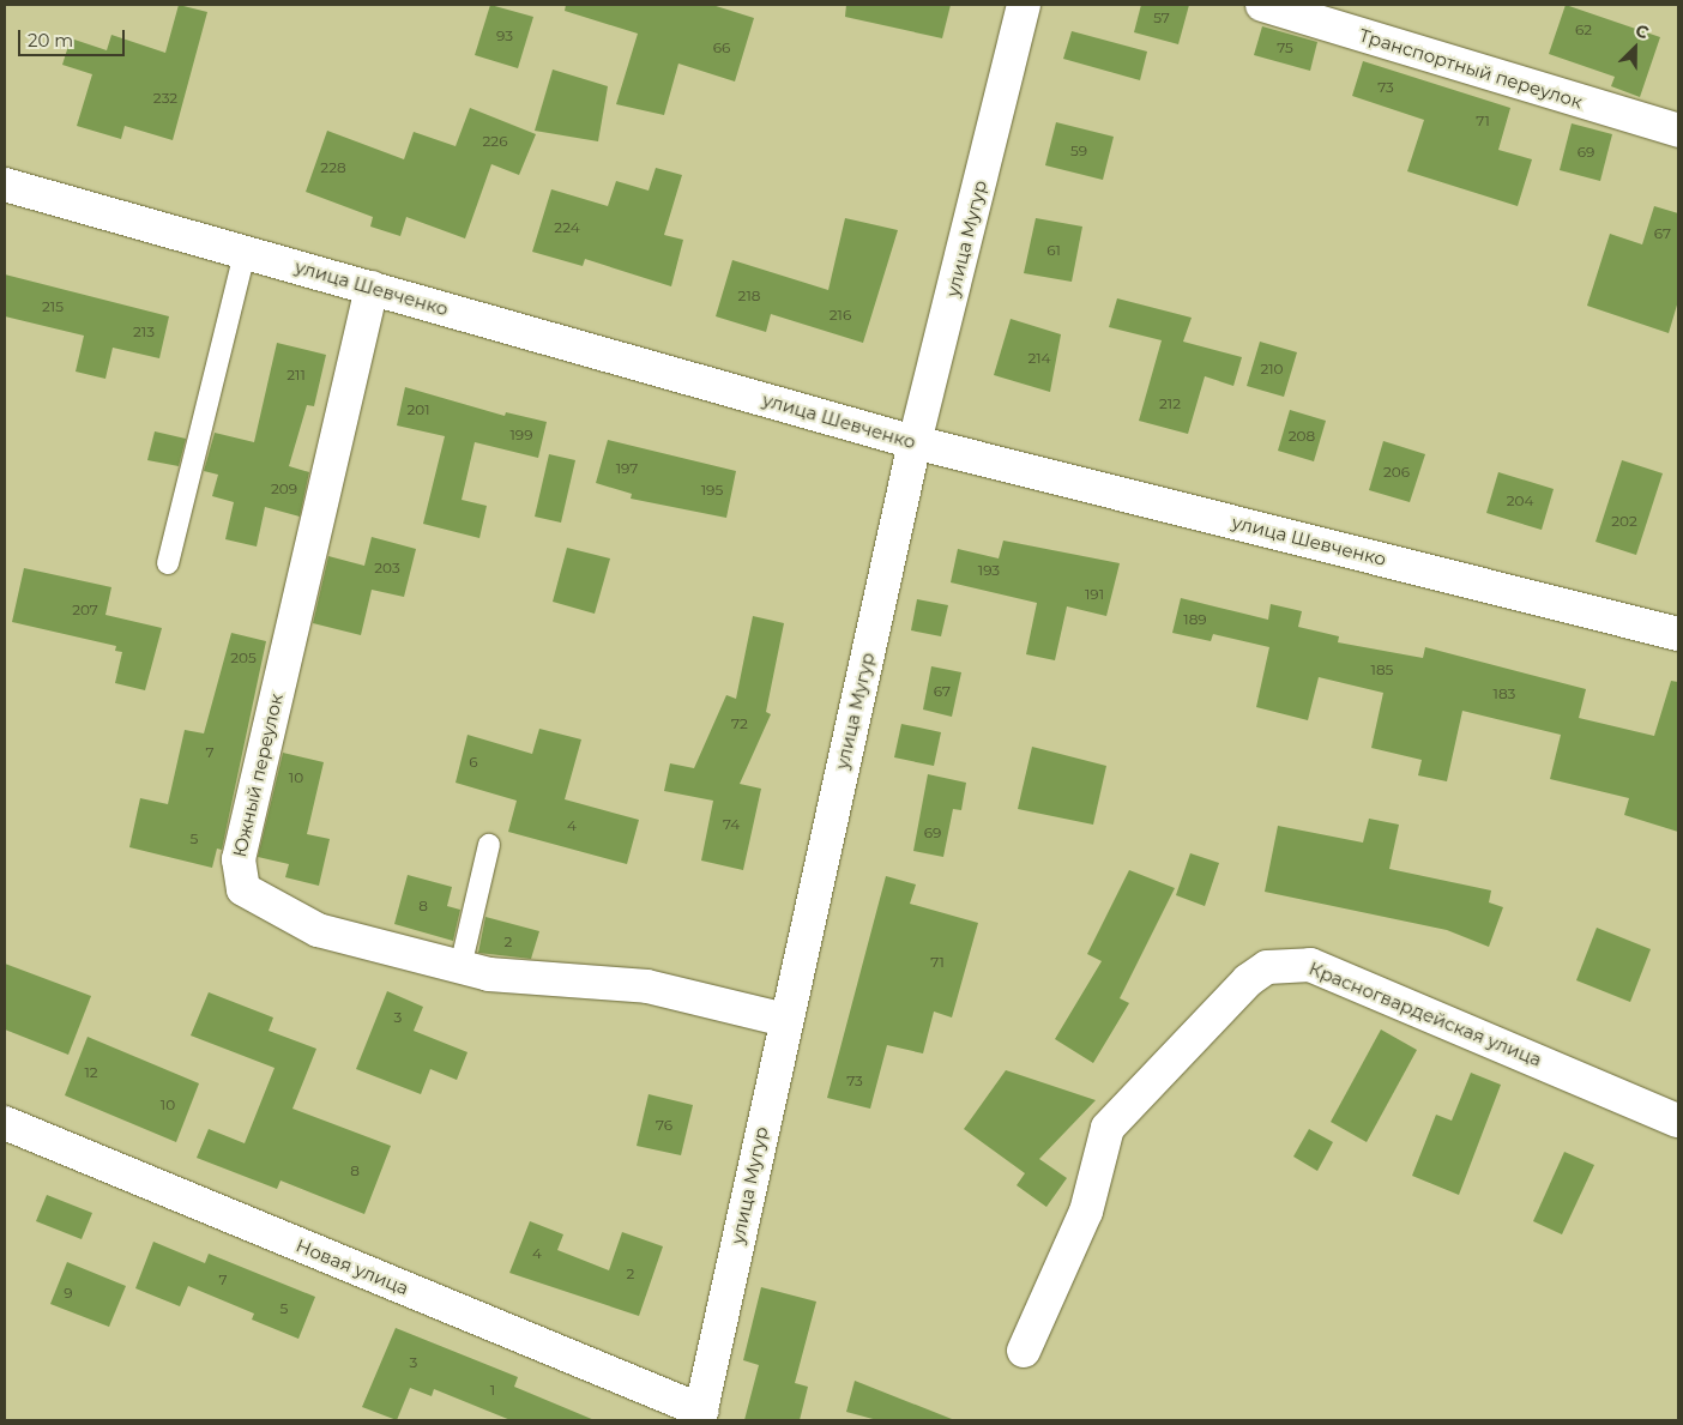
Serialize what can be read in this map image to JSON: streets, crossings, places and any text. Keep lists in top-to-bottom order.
{
  "streets": {
    "street": [
      "Транспортный переулок",
      "улица Мугур",
      "улица Шевченко",
      "Южный переулок",
      "Красногвардейская улица",
      "Новая улица"
    ]
  },
  "crossings": [
    ["улица Мугур", "улица Шевченко"],
    ["улица Мугур", "Южный переулок"],
    ["улица Мугур", "Новая улица"],
    ["улица Шевченко", "Южный переулок"]
  ],
  "house_numbers": [
    "57",
    "62",
    "93",
    "66",
    "75",
    "73",
    "232",
    "71",
    "226",
    "59",
    "69",
    "228",
    "224",
    "67",
    "61",
    "218",
    "215",
    "216",
    "213",
    "214",
    "210",
    "211",
    "212",
    "201",
    "199",
    "208",
    "197",
    "206",
    "209",
    "195",
    "204",
    "202",
    "203",
    "193",
    "191",
    "207",
    "189",
    "205",
    "185",
    "67",
    "183",
    "72",
    "7",
    "6",
    "10",
    "74",
    "4",
    "69",
    "5",
    "8",
    "2",
    "71",
    "3",
    "12",
    "73",
    "10",
    "76",
    "8",
    "4",
    "2",
    "7",
    "9",
    "5",
    "3",
    "1"
  ],
  "scale_bar": "20 m",
  "north": "top right"
}
